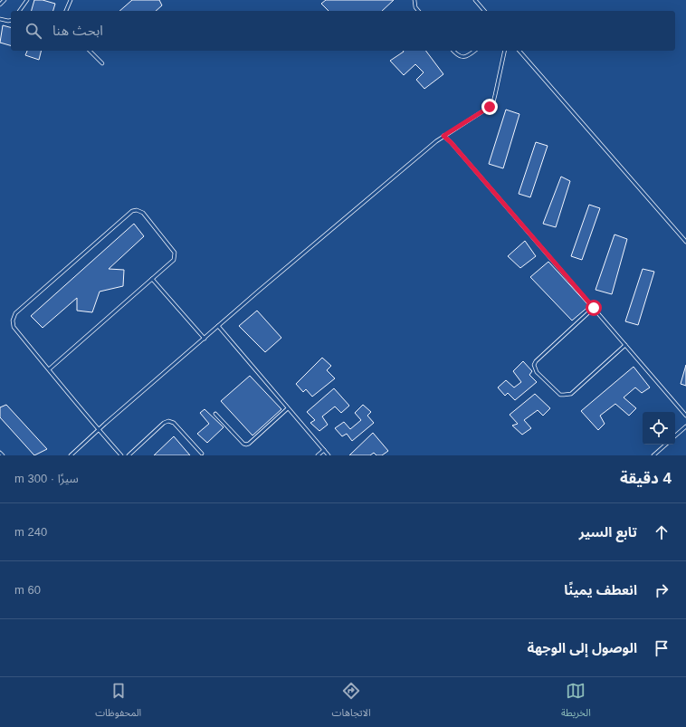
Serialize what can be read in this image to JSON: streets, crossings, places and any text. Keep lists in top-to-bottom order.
{
  "page": {
    "search": "ابحث هنا",
    "heading": ["4 دقيقة", "سيرًا · 300 m"],
    "list": [
      ["تابع السير", "240 m"],
      ["انعطف يمينًا", "60 m"],
      "الوصول إلى الوجهة"
    ],
    "nav": ["الخريطة", "الاتجاهات", "المحفوظات"]
  }
}
